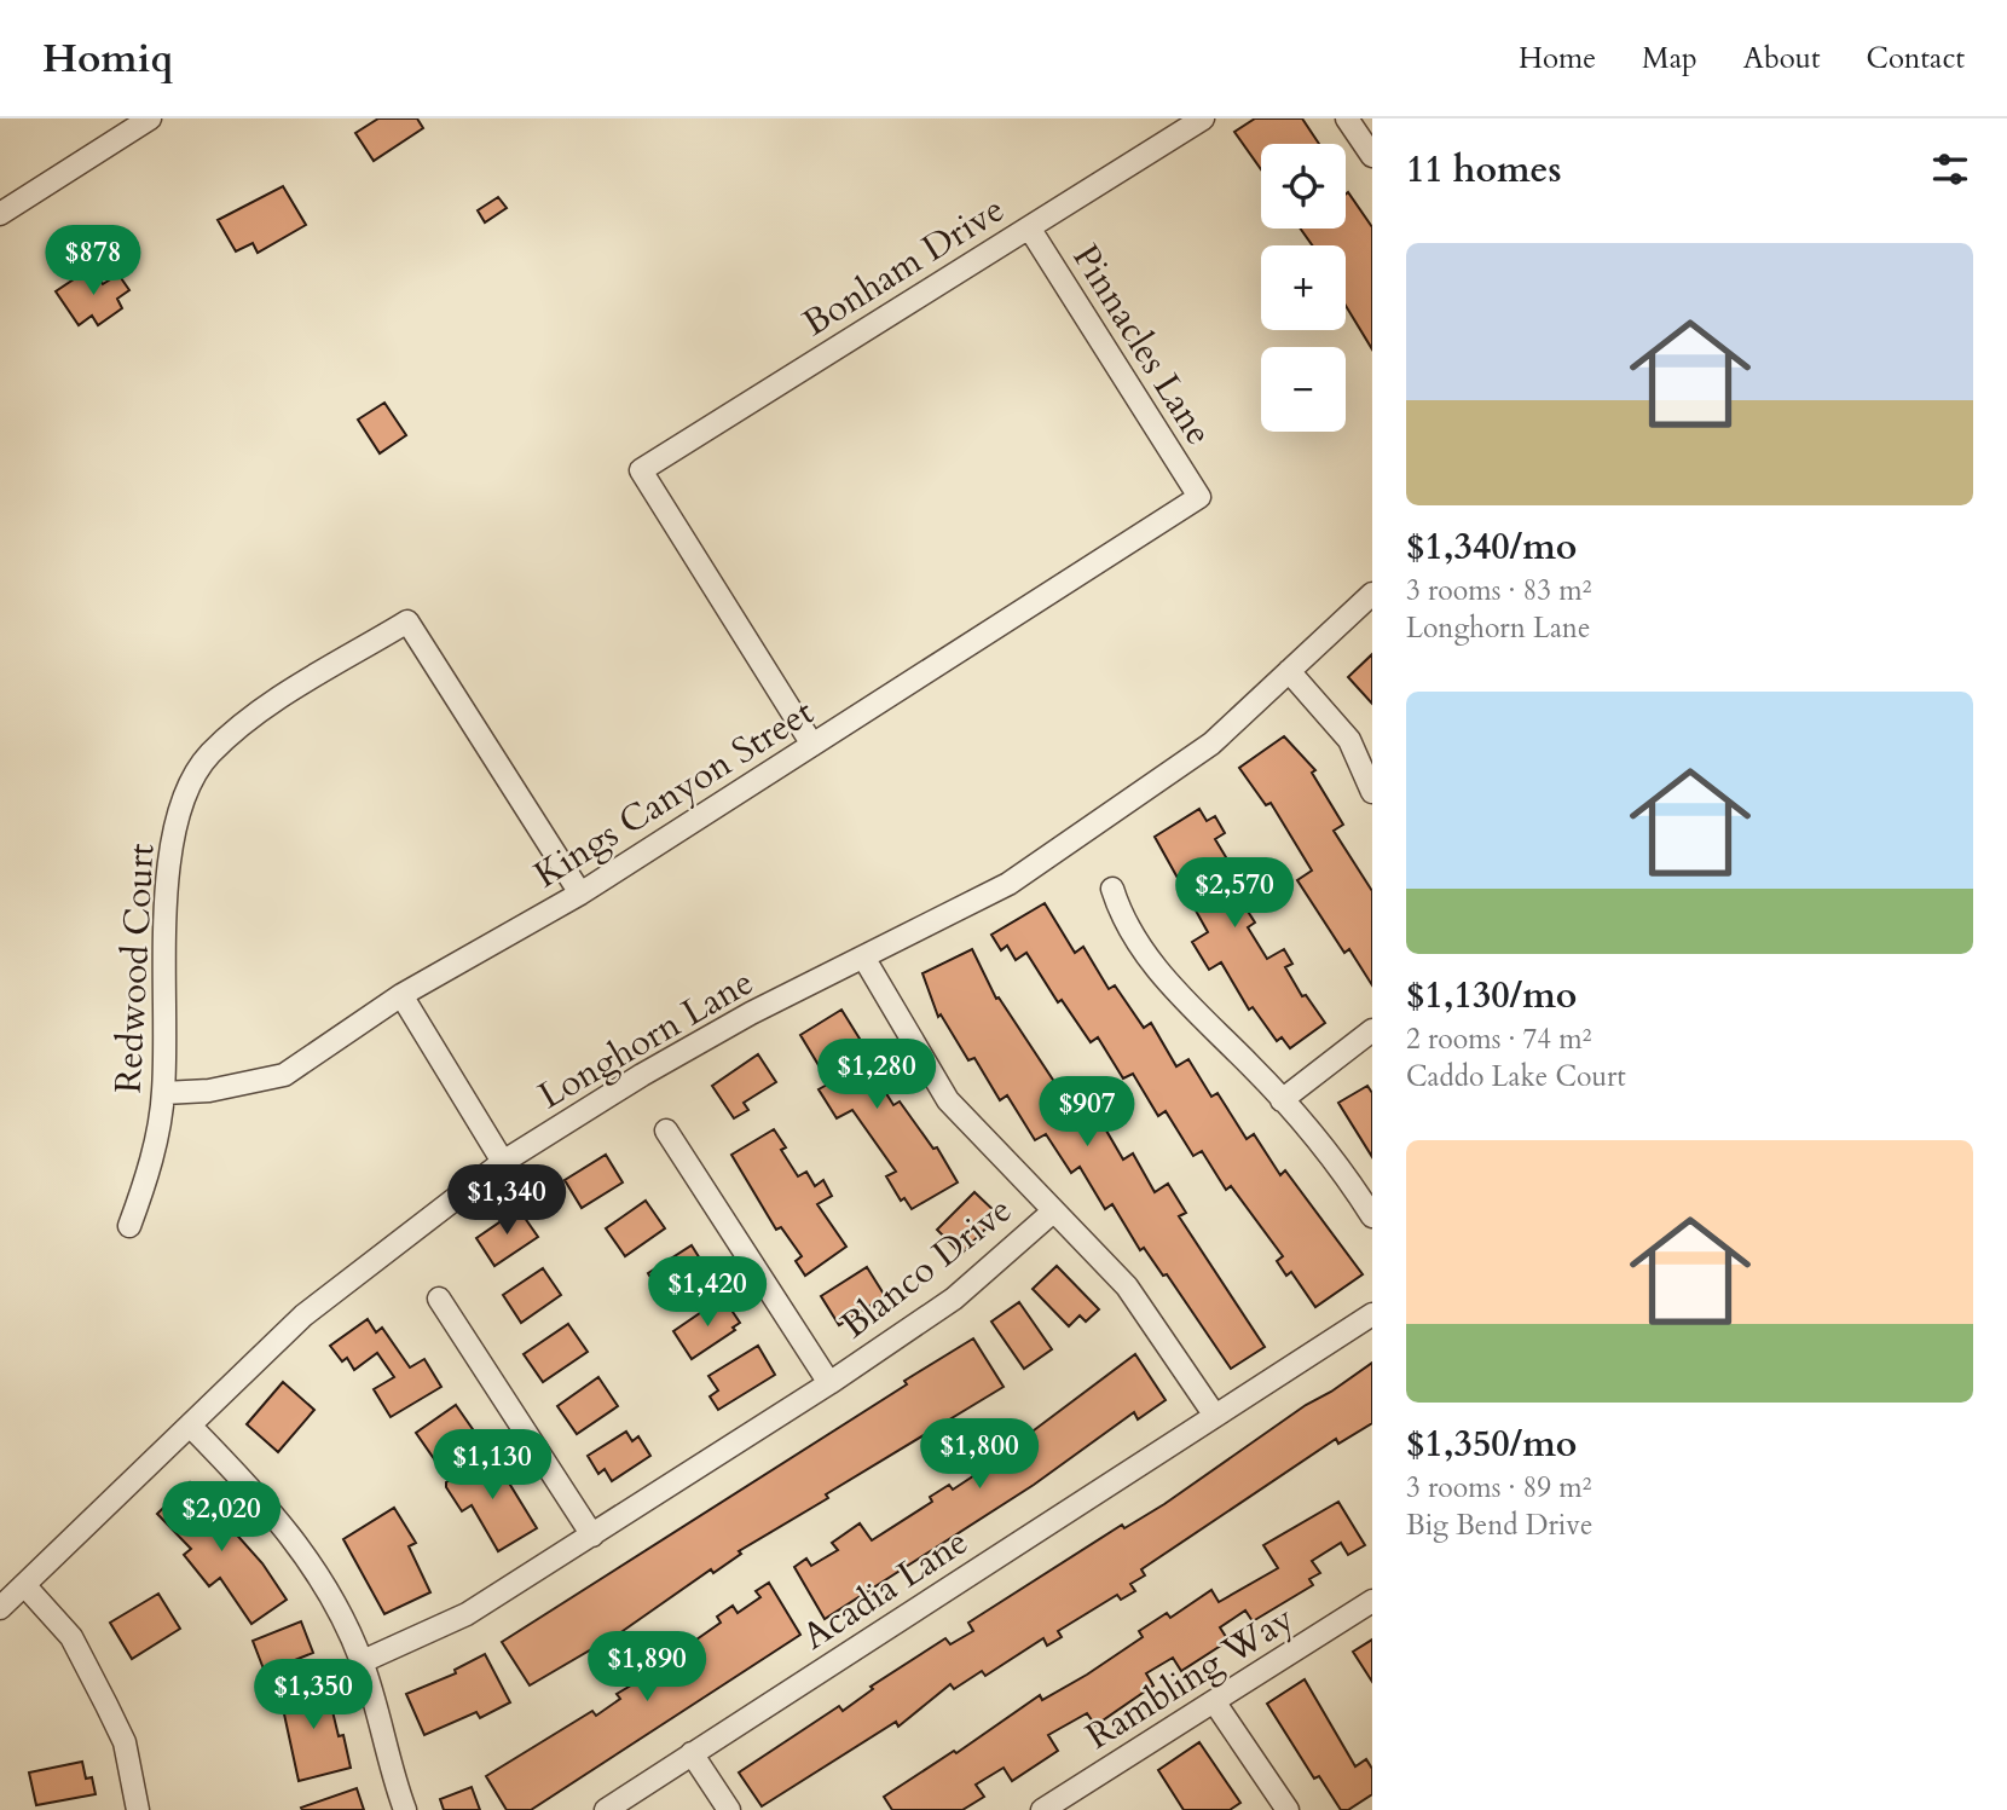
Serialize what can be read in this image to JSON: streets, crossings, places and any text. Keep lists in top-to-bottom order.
{
  "streets": {
    "street": [
      "Bonham Drive",
      "Pinnacles Lane",
      "Kings Canyon Street",
      "Redwood Court",
      "Longhorn Lane",
      "Blanco Drive",
      "Acadia Lane",
      "Rambling Way"
    ]
  },
  "crossings": [
    ["Bonham Drive", "Pinnacles Lane"],
    ["Bonham Drive", "Kings Canyon Street"],
    ["Pinnacles Lane", "Kings Canyon Street"],
    ["Kings Canyon Street", "Redwood Court"]
  ],
  "page": {
    "header": "Homiq",
    "nav": [
      "Home",
      "Map",
      "About",
      "Contact"
    ],
    "heading": "11 homes",
    "map_buttons": ["+", "−"],
    "list": [
      {
        "name": "$1,340/mo",
        "note": "3 rooms · 83 m² · Longhorn Lane"
      },
      {
        "name": "$1,130/mo",
        "note": "2 rooms · 74 m² · Caddo Lake Court"
      },
      {
        "name": "$1,350/mo",
        "note": "3 rooms · 89 m² · Big Bend Drive"
      }
    ],
    "price": [
      "$878",
      "$2,570",
      "$1,280",
      "$907",
      "$1,340",
      "$1,420",
      "$1,800",
      "$1,130",
      "$2,020",
      "$1,890",
      "$1,350"
    ]
  }
}
